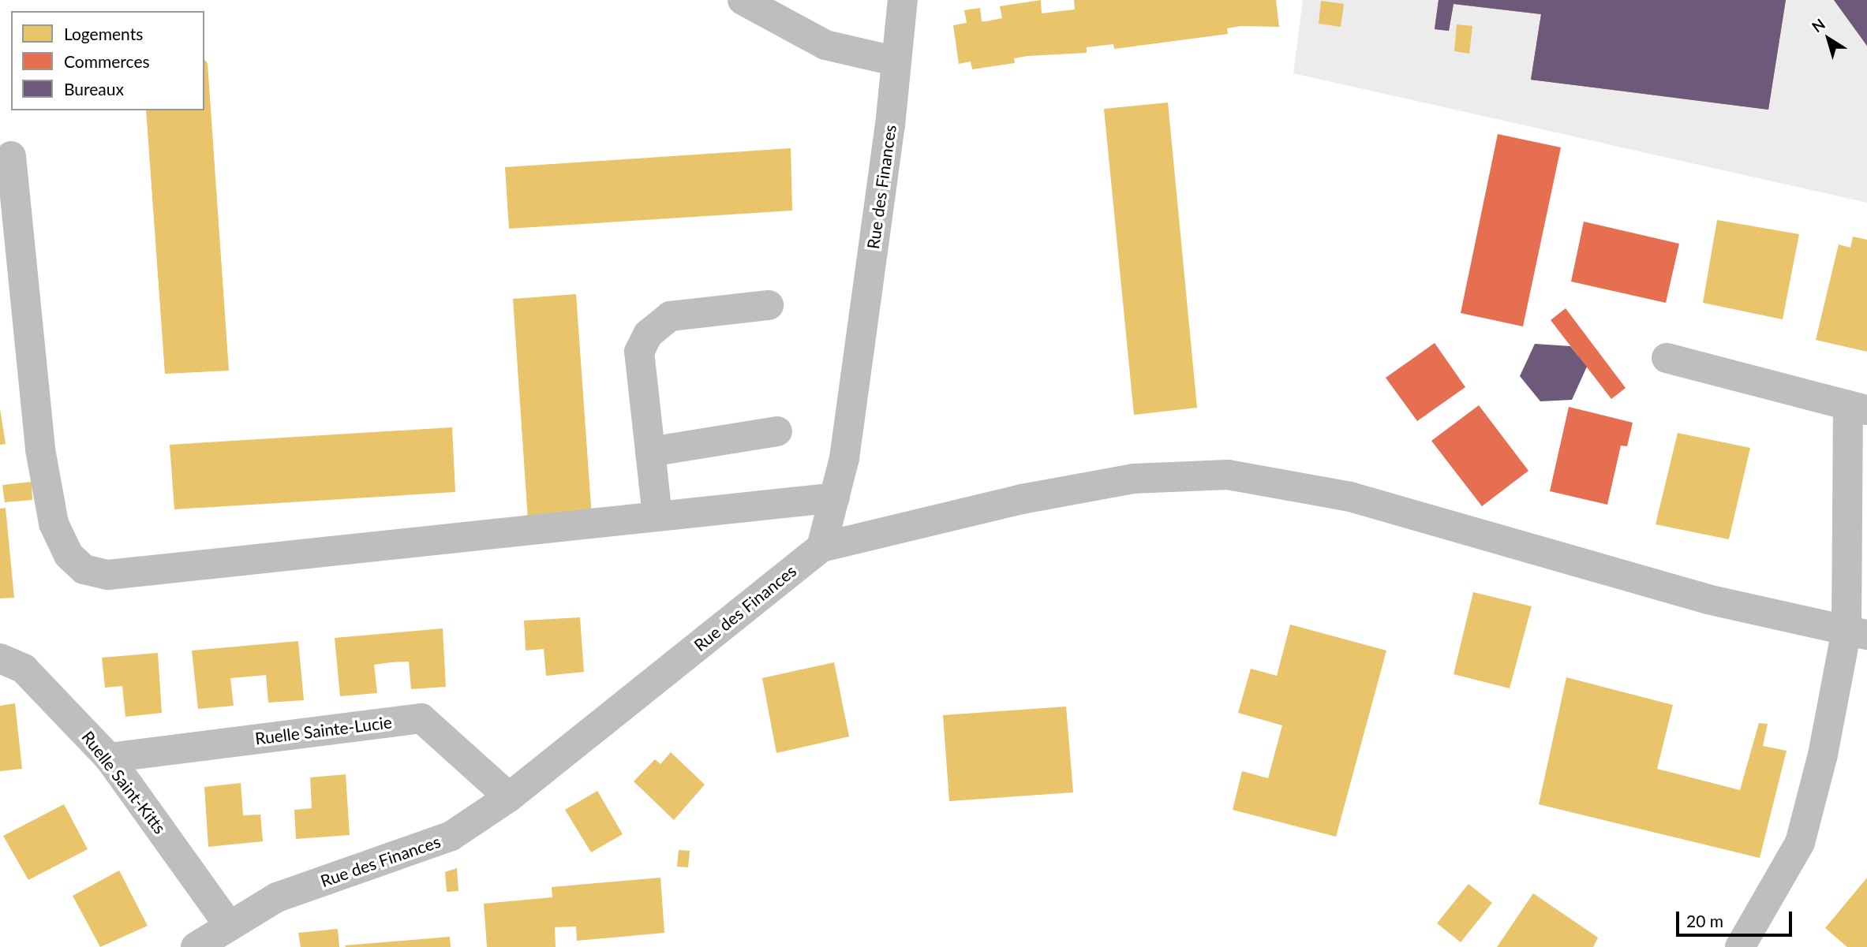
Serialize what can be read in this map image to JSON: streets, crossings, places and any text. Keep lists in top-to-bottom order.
{
  "streets": {
    "street": ["Rue des Finances", "Ruelle Sainte-Lucie", "Ruelle Saint-Kitts"]
  },
  "crossings": [
    ["Rue des Finances", "Ruelle Sainte-Lucie"],
    ["Rue des Finances", "Ruelle Saint-Kitts"],
    ["Ruelle Sainte-Lucie", "Ruelle Saint-Kitts"]
  ],
  "legend": ["Logements", "Commerces", "Bureaux"],
  "scale_bar": "20 m",
  "north": "top left"
}
